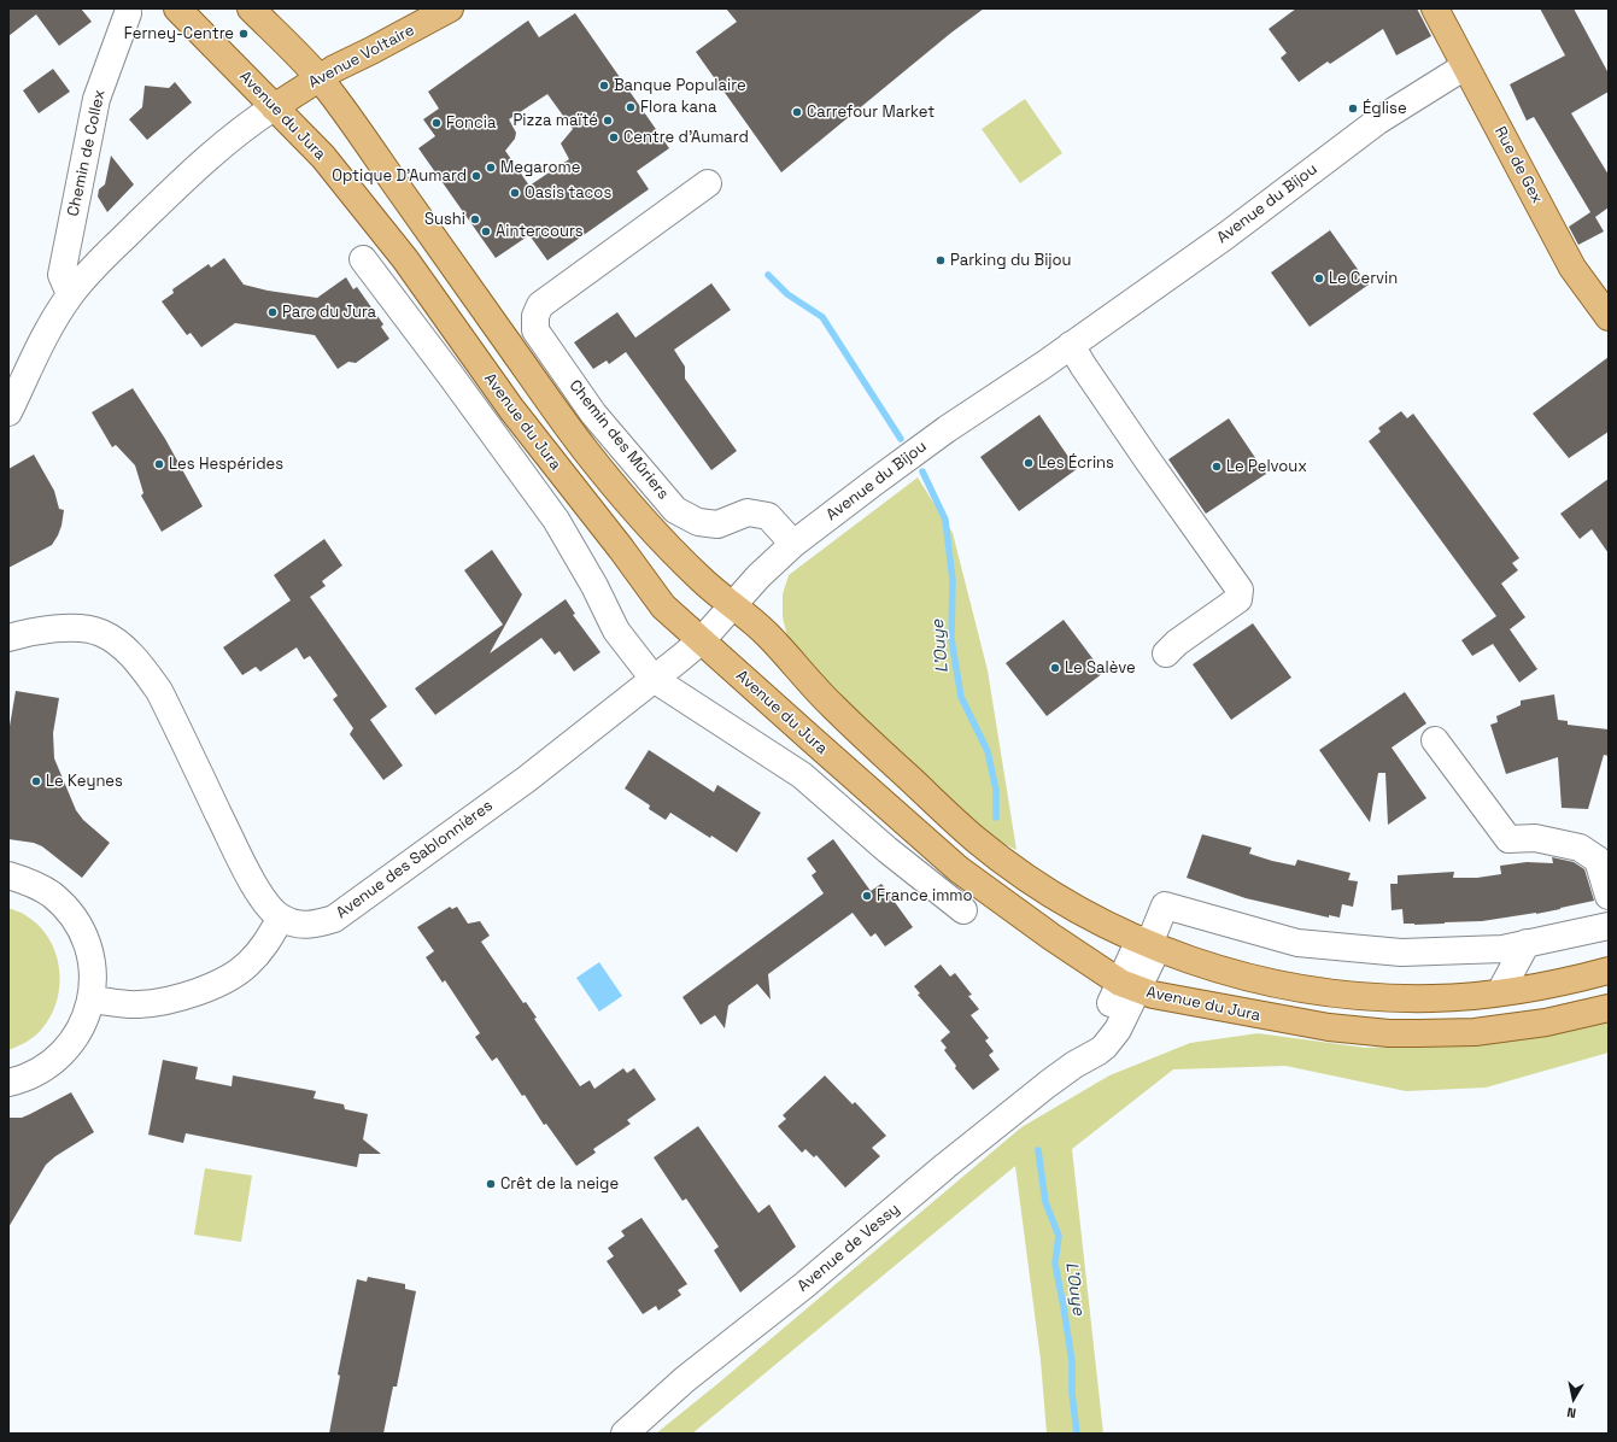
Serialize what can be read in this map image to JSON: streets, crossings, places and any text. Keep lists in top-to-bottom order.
{
  "streets": {
    "main road": ["Avenue Voltaire", "Avenue du Jura", "Rue de Gex"],
    "street": [
      "Chemin de Collex",
      "Avenue du Bijou",
      "Chemin des Mûriers",
      "Avenue des Sablonnières",
      "Avenue de Vessy"
    ]
  },
  "crossings": [
    ["Avenue Voltaire", "Avenue du Jura"],
    ["Avenue du Jura", "Avenue du Bijou"],
    ["Avenue du Jura", "Avenue des Sablonnières"],
    ["Avenue du Jura", "Avenue de Vessy"],
    ["Rue de Gex", "Avenue du Bijou"],
    ["Avenue du Bijou", "Chemin des Mûriers"],
    ["Avenue du Bijou", "Avenue des Sablonnières"]
  ],
  "water": ["L'Ouye"],
  "places": [
    "Ferney-Centre",
    "Banque Populaire",
    "Flora kana",
    "Église",
    "Carrefour Market",
    "Pizza maïté",
    "Foncia",
    "Centre d'Aumard",
    "Megarome",
    "Optique D'Aumard",
    "Oasis tacos",
    "Sushi",
    "Aintercours",
    "Parking du Bijou",
    "Le Cervin",
    "Parc du Jura",
    "Les Écrins",
    "Les Hespérides",
    "Le Pelvoux",
    "Le Salève",
    "Le Keynes",
    "France immo",
    "Crêt de la neige"
  ],
  "north": "bottom"
}
